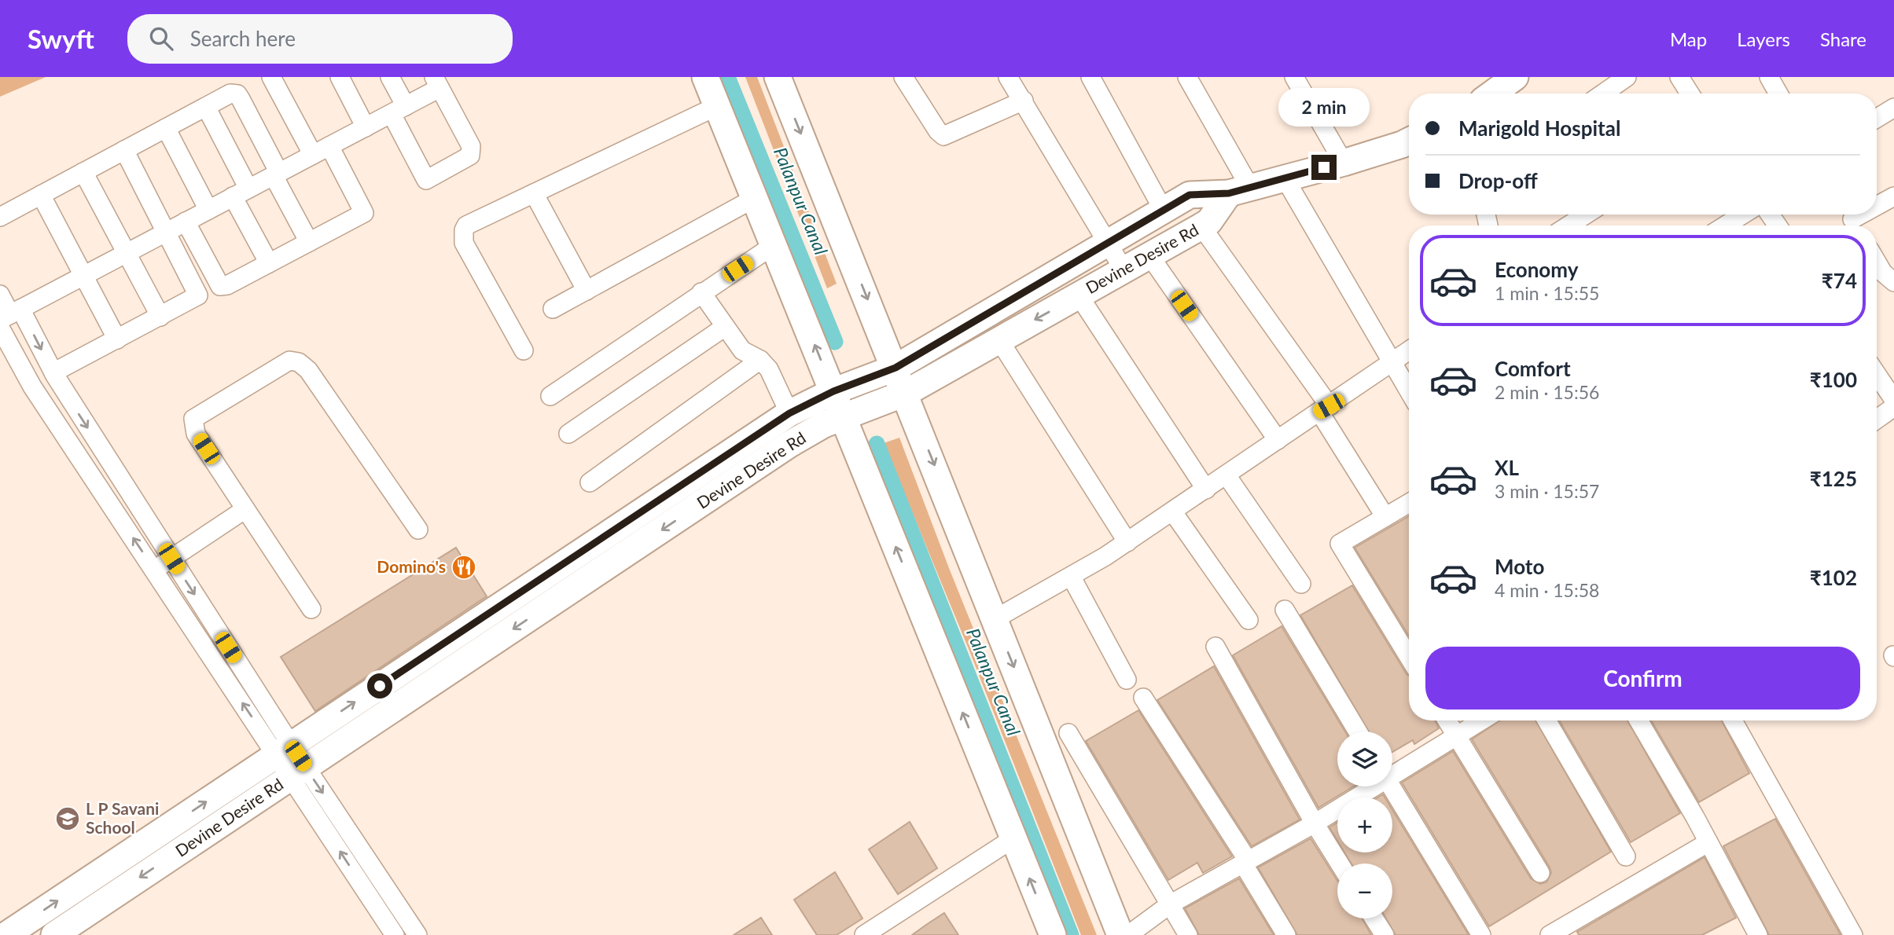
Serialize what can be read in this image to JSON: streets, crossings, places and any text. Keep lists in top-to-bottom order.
{
  "streets": {
    "street": ["Devine Desire Rd"]
  },
  "water": ["Palanpur Canal"],
  "places": {
    "restaurant": ["Domino's"],
    "school or university": ["L P Savani School"]
  },
  "page": {
    "header": "Swyft",
    "search": "Search here",
    "nav": ["Map", "Layers", "Share"],
    "bubble": "2 min",
    "banner": ["Marigold Hospital", "Drop-off"],
    "list": [
      {
        "name": "Economy",
        "note": "1 min · 15:55",
        "value": "₹74"
      },
      {
        "name": "Comfort",
        "note": "2 min · 15:56",
        "value": "₹100"
      },
      {
        "name": "XL",
        "note": "3 min · 15:57",
        "value": "₹125"
      },
      {
        "name": "Moto",
        "note": "4 min · 15:58",
        "value": "₹102"
      }
    ],
    "buttons": "Confirm",
    "map_buttons": ["+", "−"]
  }
}
